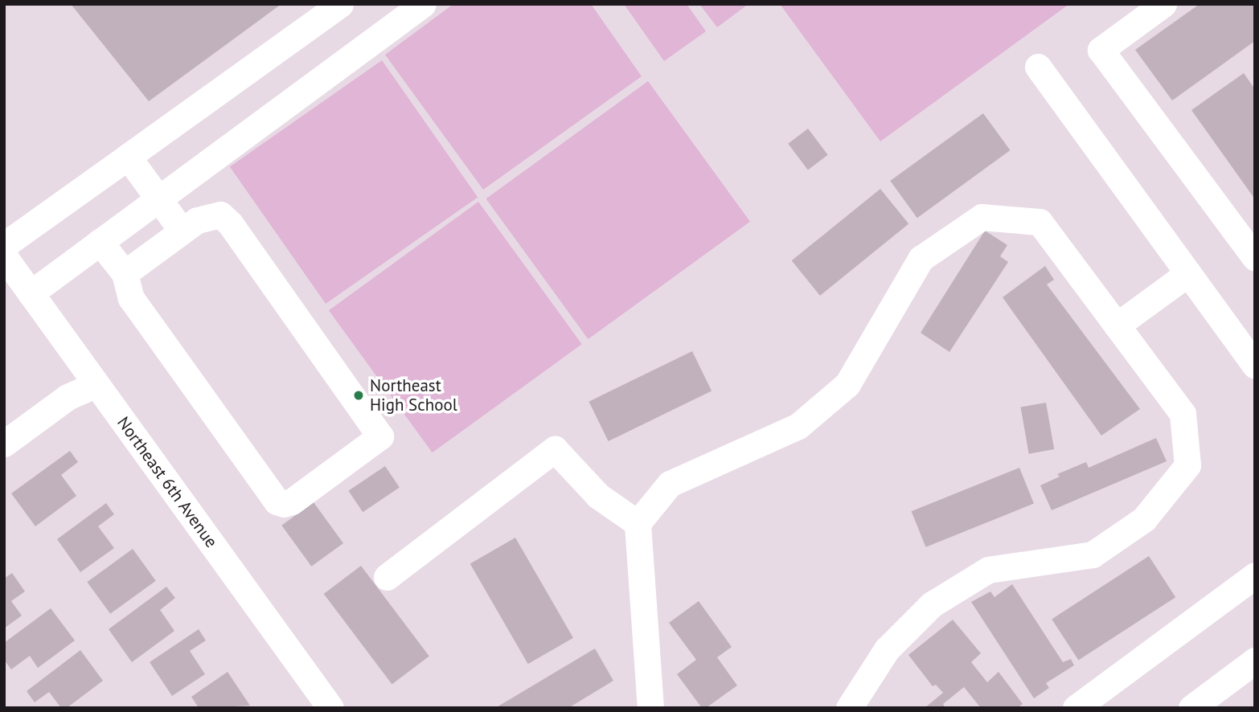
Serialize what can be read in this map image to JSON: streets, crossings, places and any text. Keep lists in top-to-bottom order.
{
  "streets": {
    "street": ["Northeast 6th Avenue"]
  },
  "places": ["Northeast High School"]
}
